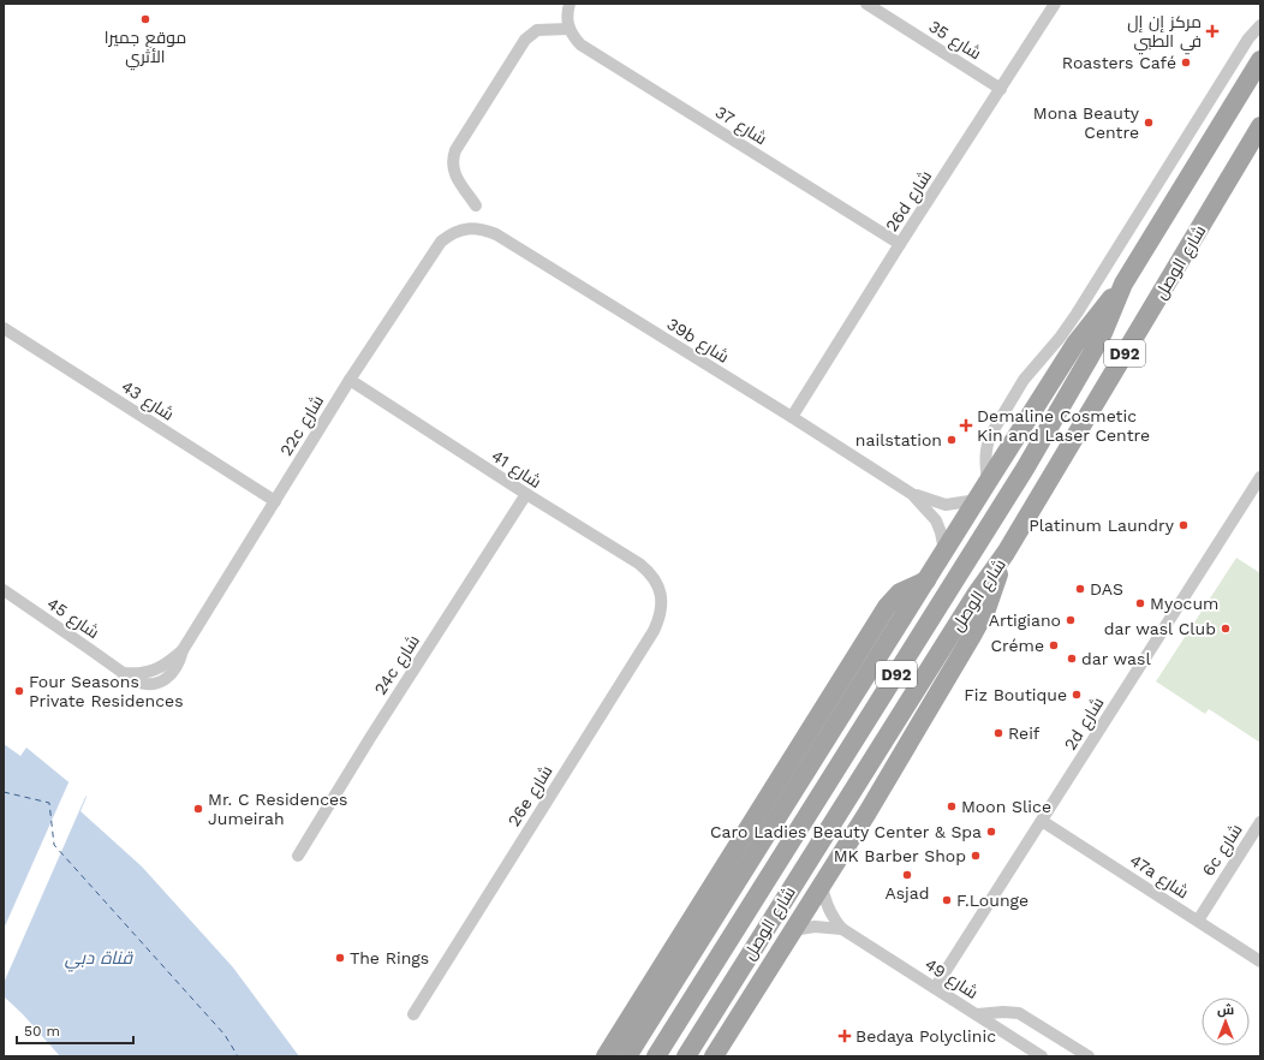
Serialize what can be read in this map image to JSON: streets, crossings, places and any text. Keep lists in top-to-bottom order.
{
  "streets": {
    "main road": ["شارع الوصل", "D92"],
    "street": [
      "شارع 35",
      "شارع 37",
      "26d شارع",
      "39b شارع",
      "شارع 43",
      "22c شارع",
      "شارع 41",
      "شارع 45",
      "24c شارع",
      "2d شارع",
      "26e شارع",
      "6c شارع",
      "47a شارع",
      "شارع 49"
    ]
  },
  "crossings": [
    ["شارع 35", "26d شارع"],
    ["شارع 37", "26d شارع"],
    ["26d شارع", "39b شارع"],
    ["شارع الوصل", "39b شارع"],
    ["39b شارع", "22c شارع"],
    ["شارع 43", "22c شارع"],
    ["22c شارع", "شارع 41"],
    ["22c شارع", "شارع 45"],
    ["شارع 41", "24c شارع"],
    ["شارع 41", "26e شارع"],
    ["2d شارع", "47a شارع"],
    ["2d شارع", "شارع 49"],
    ["6c شارع", "47a شارع"]
  ],
  "water": ["قناة دبي"],
  "places": {
    "other": [
      "موقع جميرا الأثري",
      "Roasters Café",
      "Mona Beauty Centre",
      "nailstation",
      "Platinum Laundry",
      "DAS",
      "Myocum",
      "Artigiano",
      "dar wasl Club",
      "Créme",
      "dar wasl",
      "Four Seasons Private Residences",
      "Fiz Boutique",
      "Reif",
      "Moon Slice",
      "Mr. C Residences Jumeirah",
      "Caro Ladies Beauty Center & Spa",
      "MK Barber Shop",
      "Asjad",
      "F.Lounge",
      "The Rings"
    ],
    "health": ["مركز إن إل في الطبي", "Demaline Cosmetic Kin and Laser Centre", "Bedaya Polyclinic"]
  },
  "scale_bar": "50 m",
  "north": "top"
}
